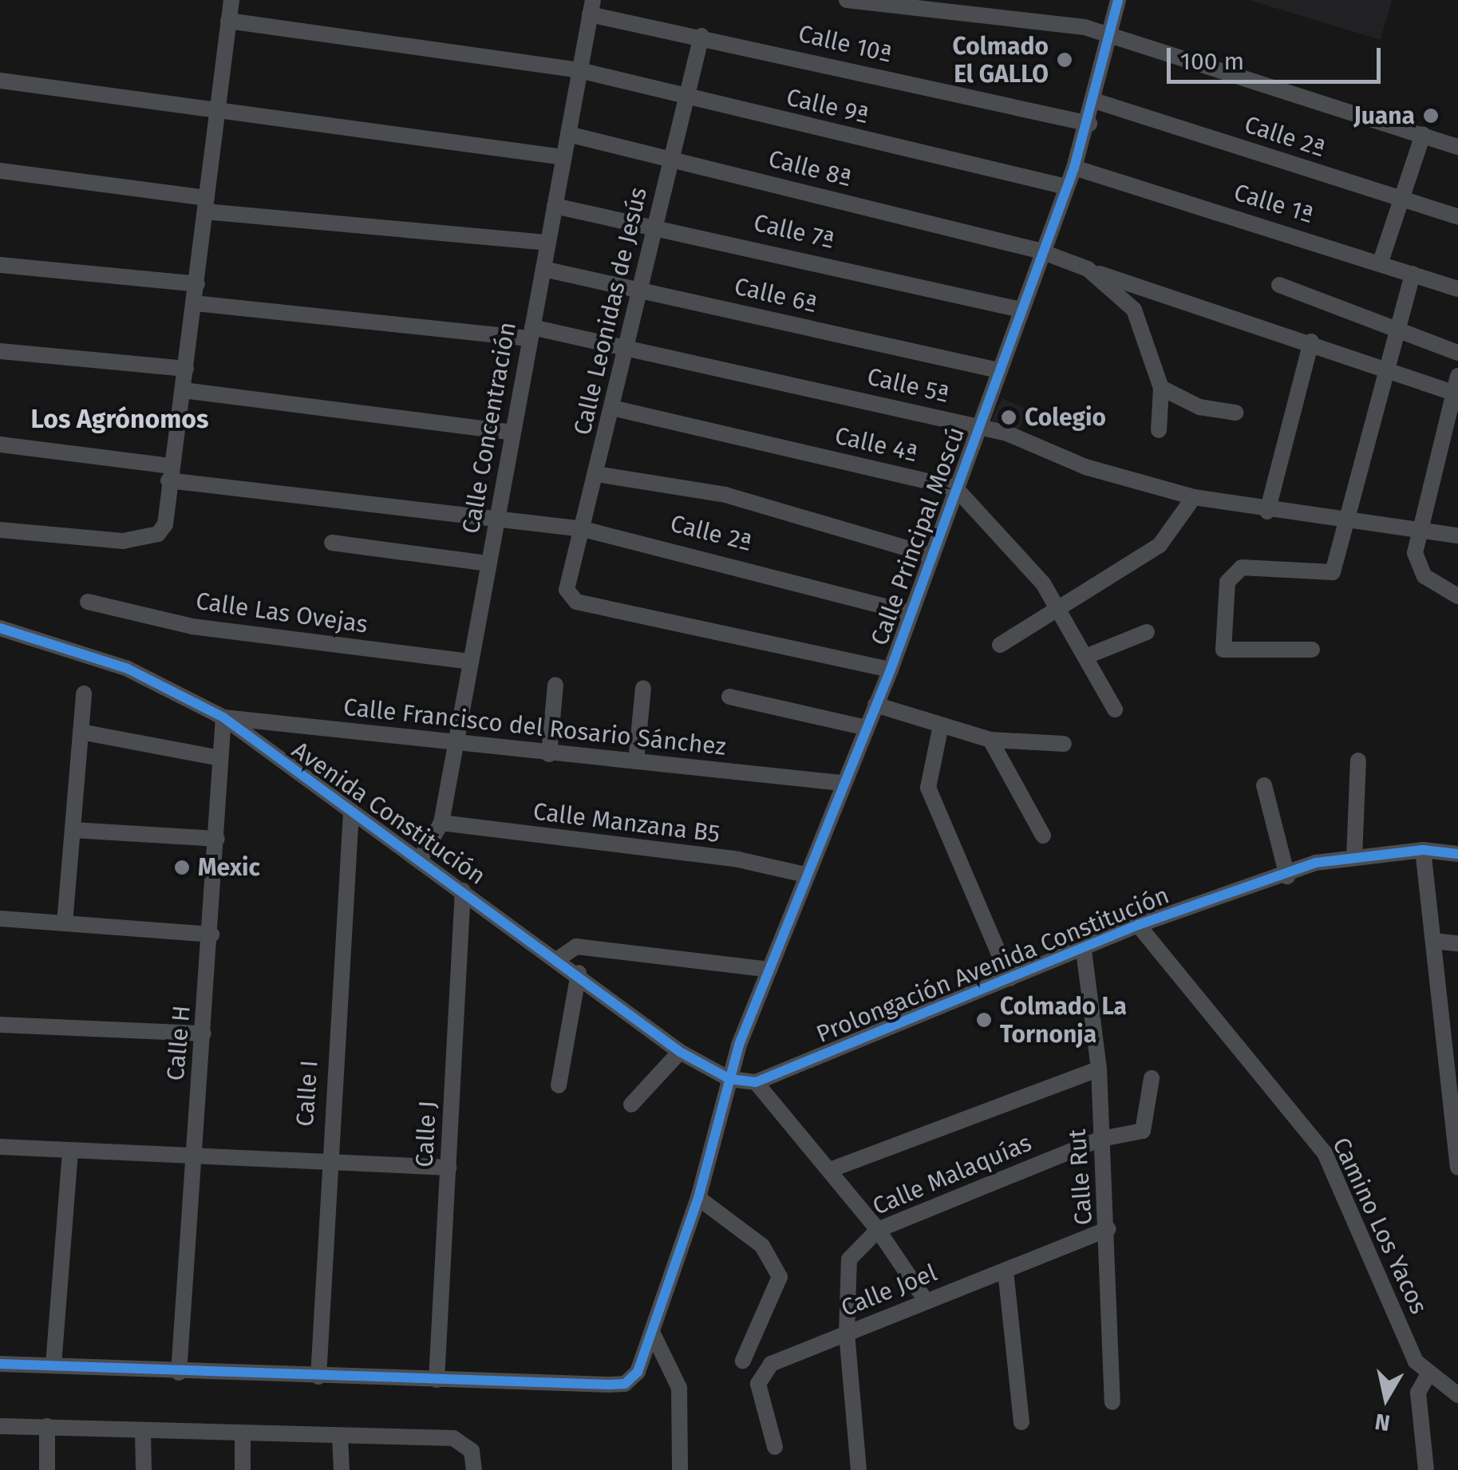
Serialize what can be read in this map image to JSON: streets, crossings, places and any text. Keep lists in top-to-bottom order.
{
  "streets": {
    "street": [
      "Calle 10ª",
      "Calle 9ª",
      "Calle 2ª",
      "Calle 8ª",
      "Calle 1ª",
      "Calle 7ª",
      "Calle 6ª",
      "Calle Leonidas de Jesús",
      "Calle 5ª",
      "Calle Concentración",
      "Calle 4ª",
      "Calle Principal Moscú",
      "Calle Las Ovejas",
      "Calle Francisco del Rosario Sánchez",
      "Avenida Constitución",
      "Calle Manzana B5",
      "Prolongación Avenida Constitución",
      "Calle H",
      "Calle I",
      "Calle J",
      "Calle Malaquías",
      "Calle Rut",
      "Camino Los Yacos",
      "Calle Joel"
    ]
  },
  "crossings": [
    ["Calle 10ª", "Calle Leonidas de Jesús"],
    ["Calle 10ª", "Calle Concentración"],
    ["Calle 10ª", "Calle Principal Moscú"],
    ["Calle 9ª", "Calle Leonidas de Jesús"],
    ["Calle 9ª", "Calle Concentración"],
    ["Calle 9ª", "Calle Principal Moscú"],
    ["Calle 2ª", "Calle Leonidas de Jesús"],
    ["Calle 2ª", "Calle Concentración"],
    ["Calle 2ª", "Calle Principal Moscú"],
    ["Calle 8ª", "Calle Leonidas de Jesús"],
    ["Calle 8ª", "Calle Concentración"],
    ["Calle 8ª", "Calle Principal Moscú"],
    ["Calle 1ª", "Calle Principal Moscú"],
    ["Calle 7ª", "Calle Leonidas de Jesús"],
    ["Calle 7ª", "Calle Concentración"],
    ["Calle 7ª", "Calle Principal Moscú"],
    ["Calle 6ª", "Calle Leonidas de Jesús"],
    ["Calle 6ª", "Calle Concentración"],
    ["Calle 6ª", "Calle Principal Moscú"],
    ["Calle Leonidas de Jesús", "Calle 5ª"],
    ["Calle Leonidas de Jesús", "Calle 4ª"],
    ["Calle Leonidas de Jesús", "Calle Principal Moscú"],
    ["Calle 5ª", "Calle Concentración"],
    ["Calle 5ª", "Calle Principal Moscú"],
    ["Calle Concentración", "Calle Las Ovejas"],
    ["Calle Concentración", "Calle Francisco del Rosario Sánchez"],
    ["Calle Concentración", "Avenida Constitución"],
    ["Calle Concentración", "Calle Manzana B5"],
    ["Calle 4ª", "Calle Principal Moscú"],
    ["Calle Principal Moscú", "Calle Francisco del Rosario Sánchez"],
    ["Calle Principal Moscú", "Avenida Constitución"],
    ["Calle Principal Moscú", "Calle Manzana B5"],
    ["Calle Principal Moscú", "Prolongación Avenida Constitución"],
    ["Calle Principal Moscú", "Calle J"],
    ["Calle Francisco del Rosario Sánchez", "Avenida Constitución"],
    ["Calle Francisco del Rosario Sánchez", "Calle H"],
    ["Avenida Constitución", "Prolongación Avenida Constitución"],
    ["Avenida Constitución", "Calle H"],
    ["Avenida Constitución", "Calle I"],
    ["Avenida Constitución", "Calle J"],
    ["Prolongación Avenida Constitución", "Calle Rut"],
    ["Prolongación Avenida Constitución", "Camino Los Yacos"],
    ["Calle Malaquías", "Calle Rut"],
    ["Calle Malaquías", "Calle Joel"],
    ["Calle Rut", "Calle Joel"]
  ],
  "districts": ["Los Agrónomos"],
  "places": [
    "Colmado El GALLO",
    "Juana",
    "Colegio",
    "Mexic",
    "Colmado La Tornonja"
  ],
  "scale_bar": "100 m",
  "north": "bottom"
}
